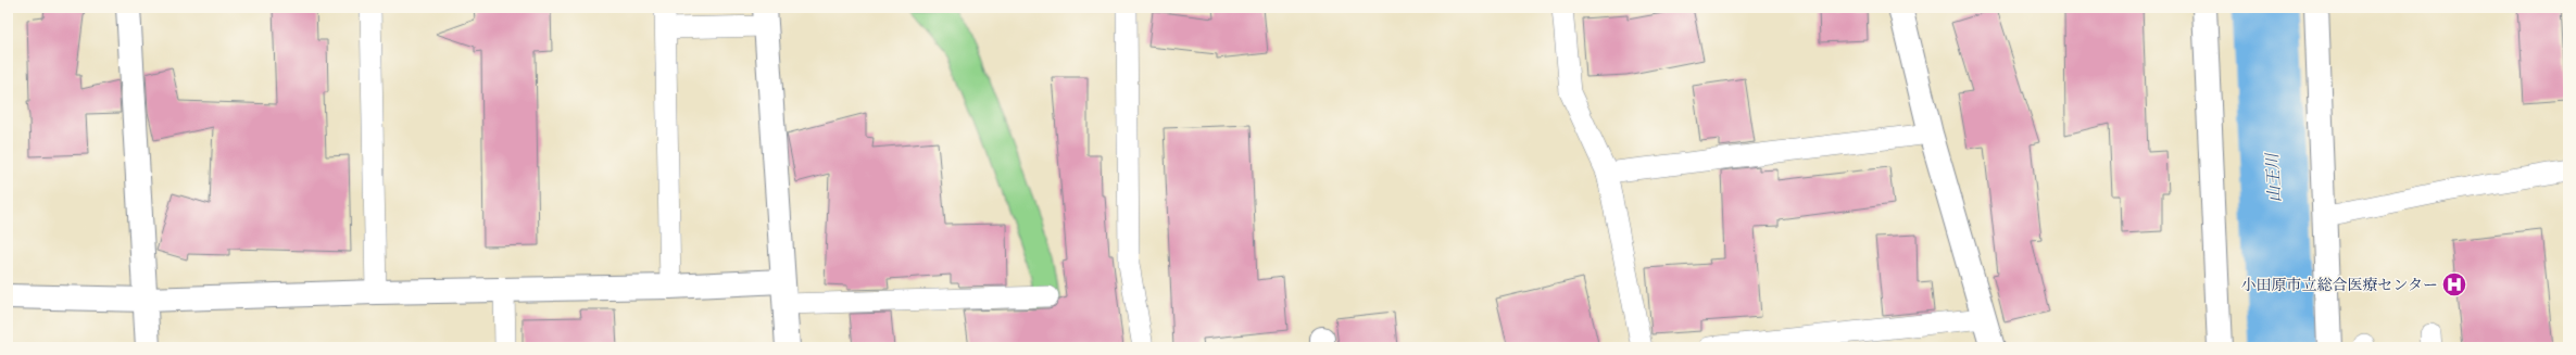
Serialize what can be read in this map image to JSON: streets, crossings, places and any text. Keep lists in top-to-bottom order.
{
  "water": ["山王川"],
  "places": {
    "hospital": ["小田原市立総合医療センター"]
  }
}
